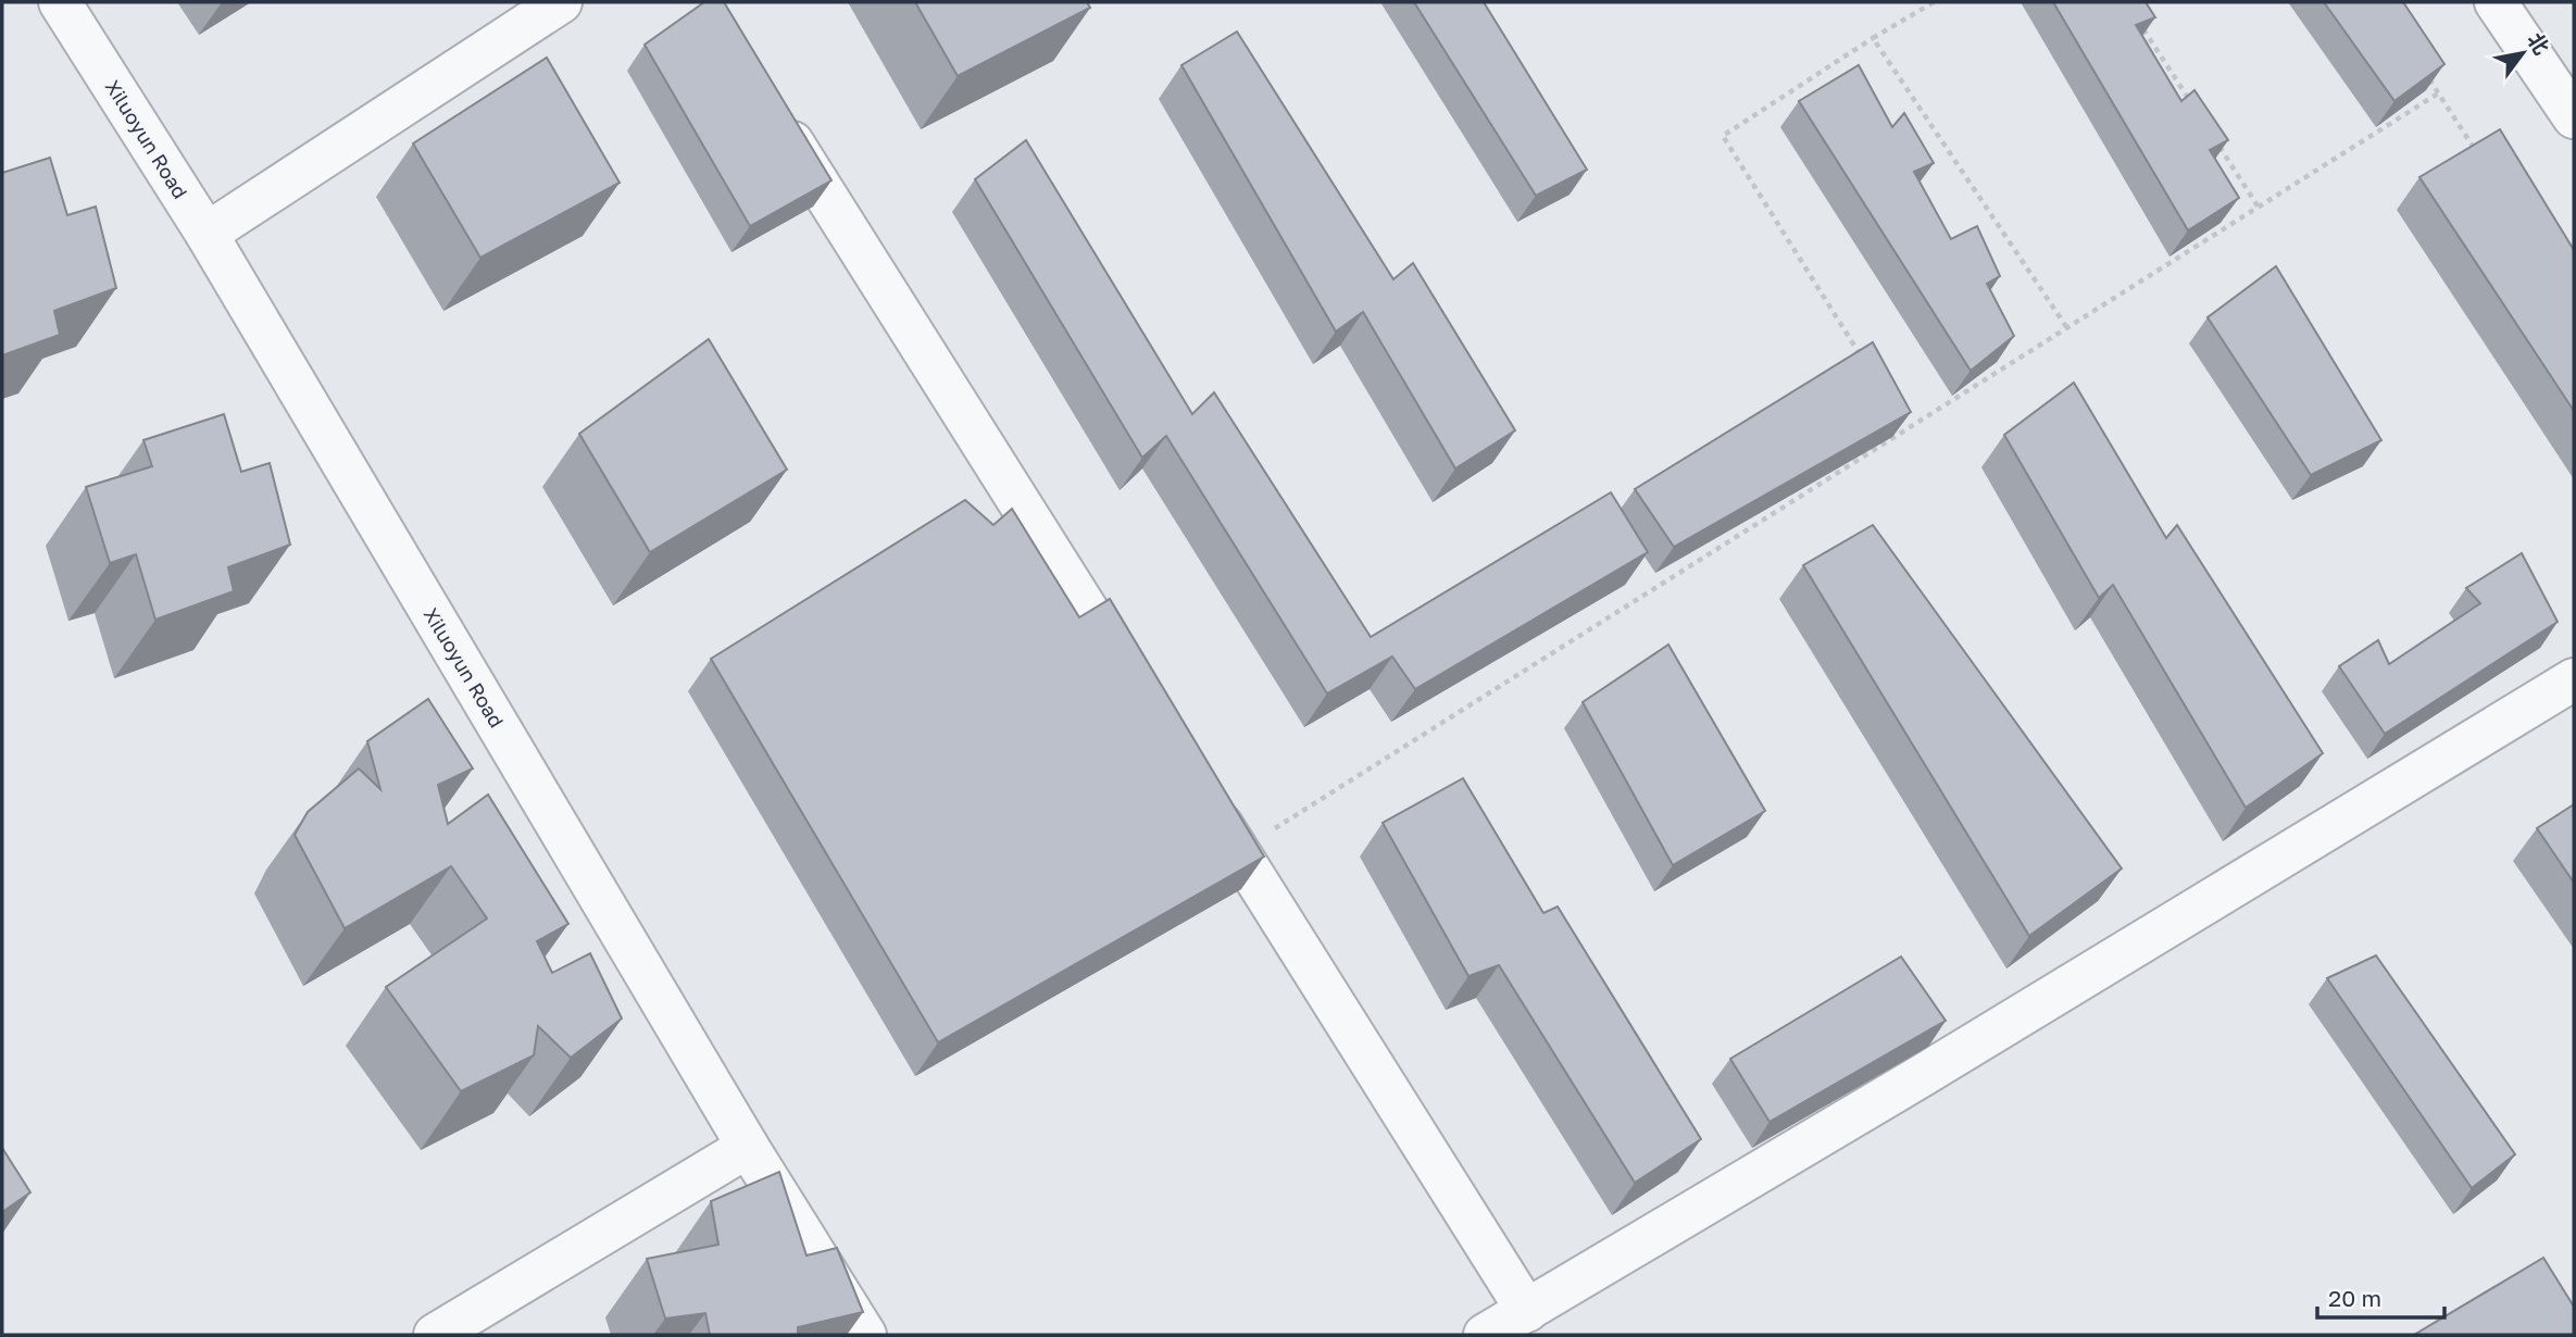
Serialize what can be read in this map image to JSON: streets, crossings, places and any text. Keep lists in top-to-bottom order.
{
  "streets": {
    "street": ["Xiluoyun Road"]
  },
  "scale_bar": "20 m",
  "north": "top right"
}
